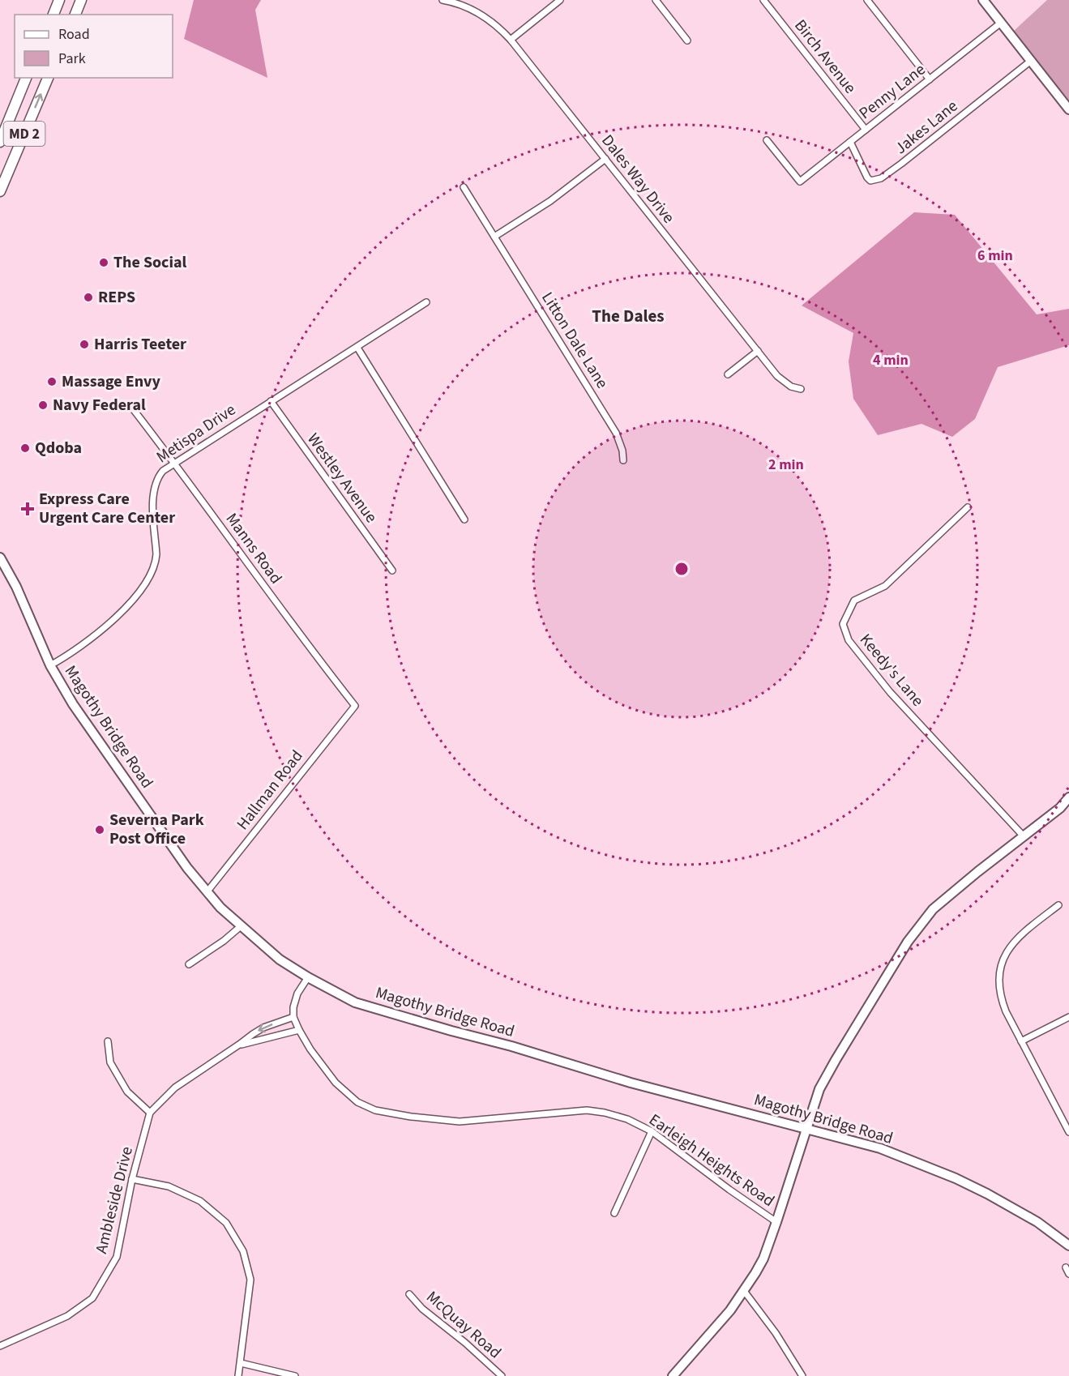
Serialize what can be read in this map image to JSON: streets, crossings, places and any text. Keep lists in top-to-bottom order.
{
  "streets": {
    "highway": ["MD 2"],
    "main road": ["Magothy Bridge Road"],
    "street": [
      "Birch Avenue",
      "Penny Lane",
      "Jakes Lane",
      "Dales Way Drive",
      "Litton Dale Lane",
      "Metispa Drive",
      "Westley Avenue",
      "Manns Road",
      "Keedy's Lane",
      "Hallman Road",
      "Earleigh Heights Road",
      "Ambleside Drive",
      "McQuay Road"
    ]
  },
  "crossings": [
    ["Birch Avenue", "Penny Lane"],
    ["Penny Lane", "Jakes Lane"],
    ["Metispa Drive", "Westley Avenue"],
    ["Metispa Drive", "Manns Road"],
    ["Metispa Drive", "Magothy Bridge Road"],
    ["Manns Road", "Hallman Road"],
    ["Magothy Bridge Road", "Hallman Road"],
    ["Earleigh Heights Road", "Ambleside Drive"]
  ],
  "districts": ["The Dales"],
  "places": {
    "other": [
      "The Social",
      "REPS",
      "Harris Teeter",
      "Massage Envy",
      "Navy Federal",
      "Qdoba",
      "Severna Park Post Office"
    ],
    "health": ["Express Care Urgent Care Center"]
  },
  "legend": ["Road", "Park"],
  "rings": ["6 min", "4 min", "2 min"]
}
